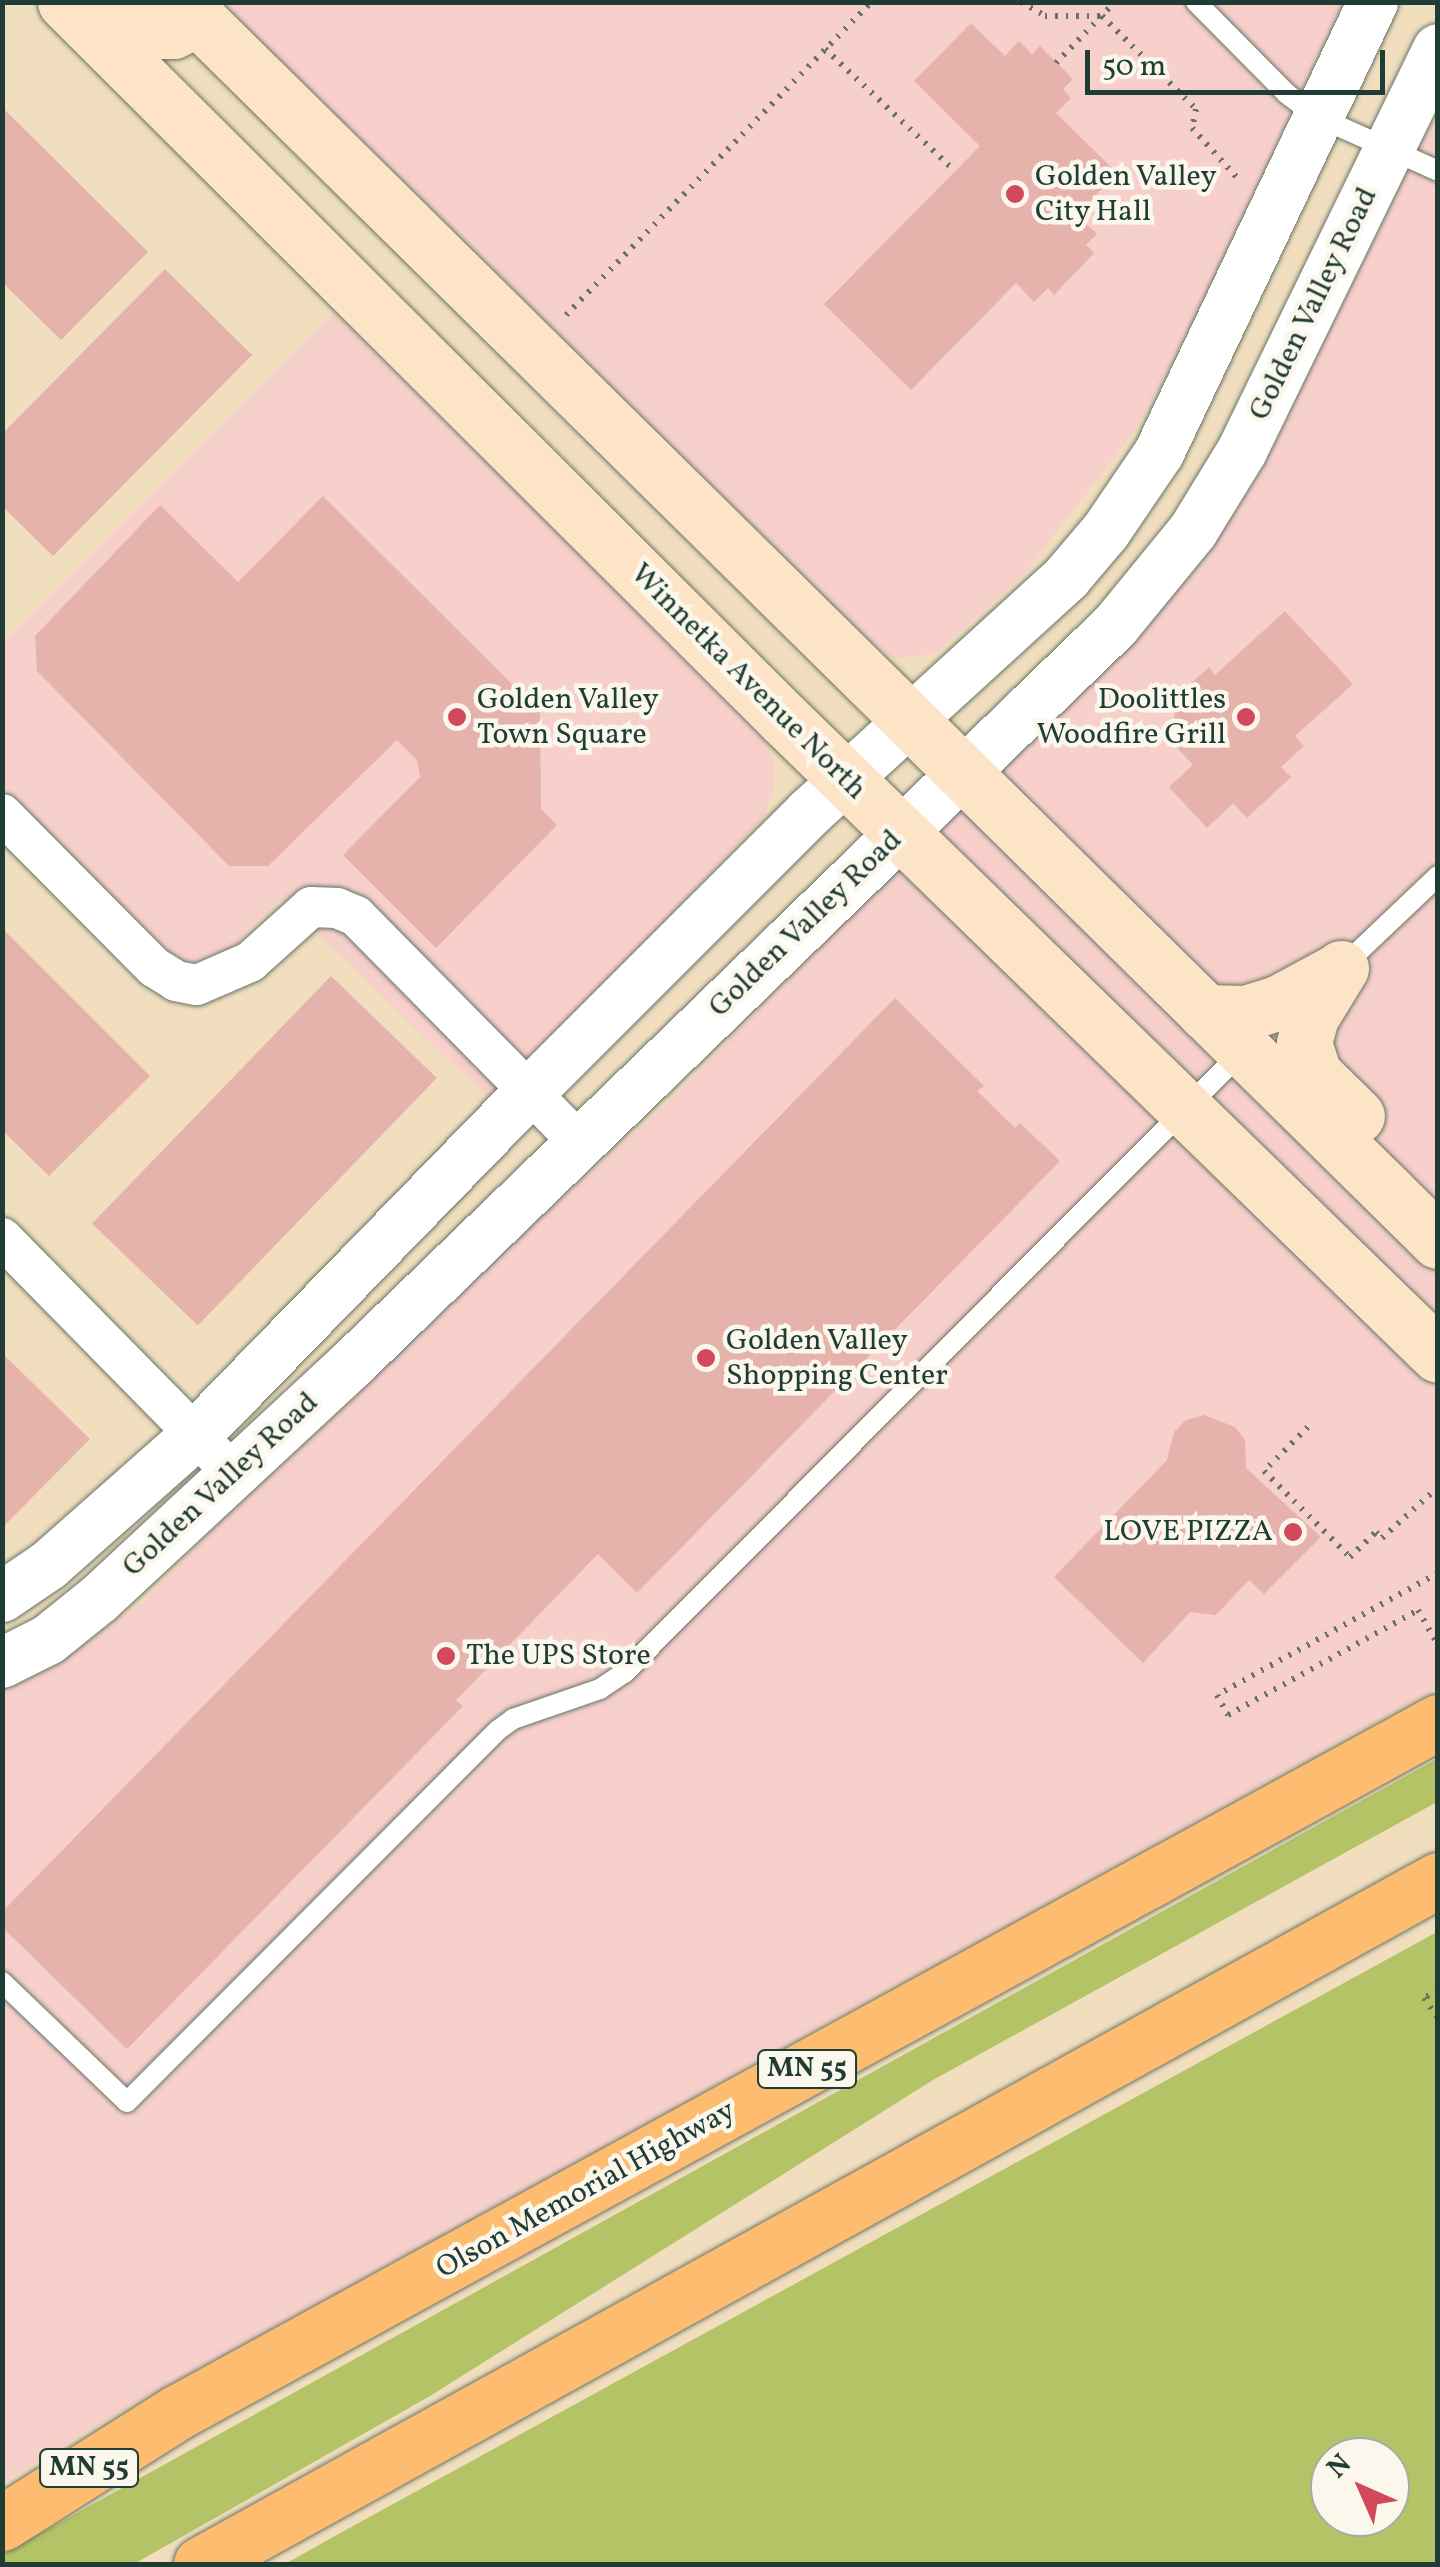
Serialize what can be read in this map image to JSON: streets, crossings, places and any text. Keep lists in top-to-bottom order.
{
  "streets": {
    "highway": ["MN 55", "Olson Memorial Highway"],
    "main road": ["Winnetka Avenue North"],
    "street": ["Golden Valley Road"]
  },
  "crossings": [
    ["Golden Valley Road", "Winnetka Avenue North"]
  ],
  "places": [
    "Golden Valley City Hall",
    "Golden Valley Town Square",
    "Doolittles Woodfire Grill",
    "Golden Valley Shopping Center",
    "LOVE PIZZA",
    "The UPS Store"
  ],
  "scale_bar": "50 m",
  "north": "top left"
}
